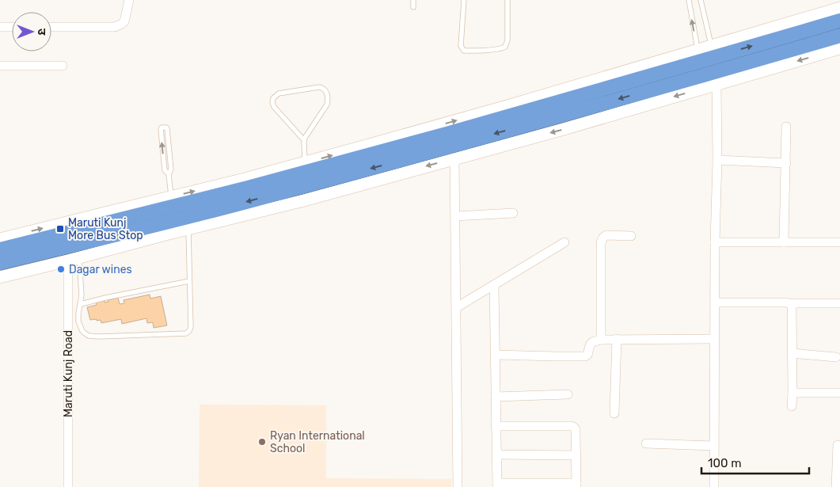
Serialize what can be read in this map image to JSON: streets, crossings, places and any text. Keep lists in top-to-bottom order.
{
  "streets": {
    "street": ["Maruti Kunj Road"]
  },
  "places": {
    "transit": ["Maruti Kunj More Bus Stop"],
    "other": ["Dagar wines", "Ryan International School"]
  },
  "scale_bar": "100 m",
  "north": "right"
}
